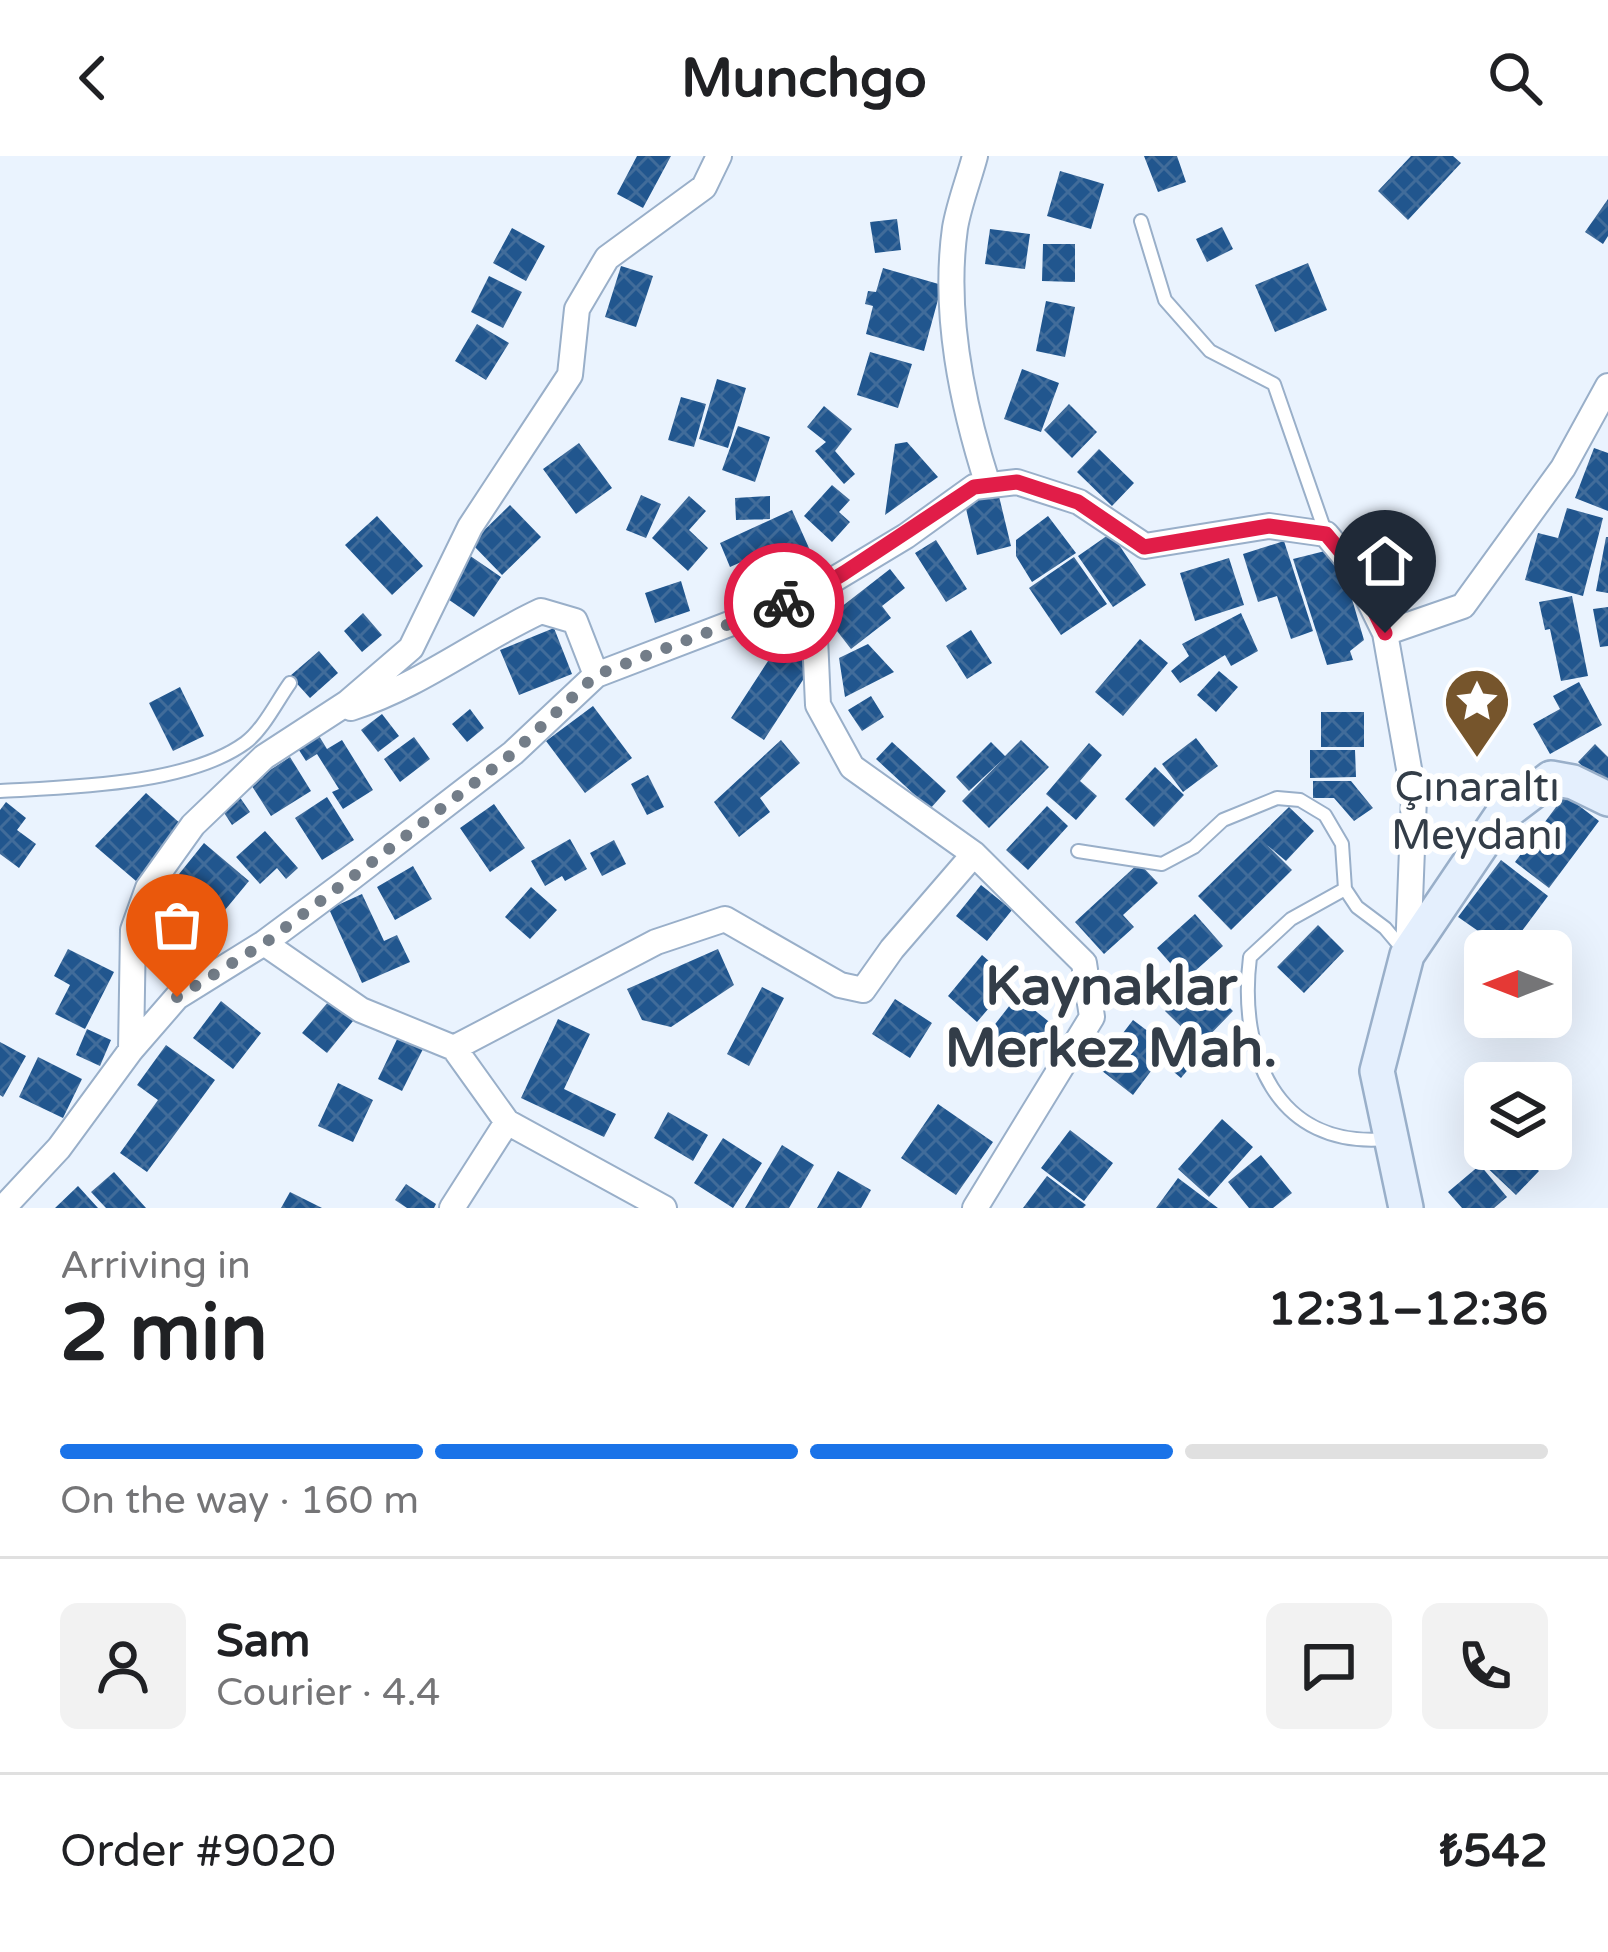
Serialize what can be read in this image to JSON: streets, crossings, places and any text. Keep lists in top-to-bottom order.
{
  "districts": ["Kaynaklar Merkez Mah."],
  "places": {
    "place": ["Çınaraltı Meydanı"]
  },
  "north": "left",
  "page": {
    "header": "Munchgo",
    "heading": ["2 min", "Arriving in", "12:31–12:36"],
    "panel": [
      "Sam",
      "Courier · 4.4",
      "Order #9020",
      "₺542"
    ],
    "bar": "On the way · 160 m"
  }
}
